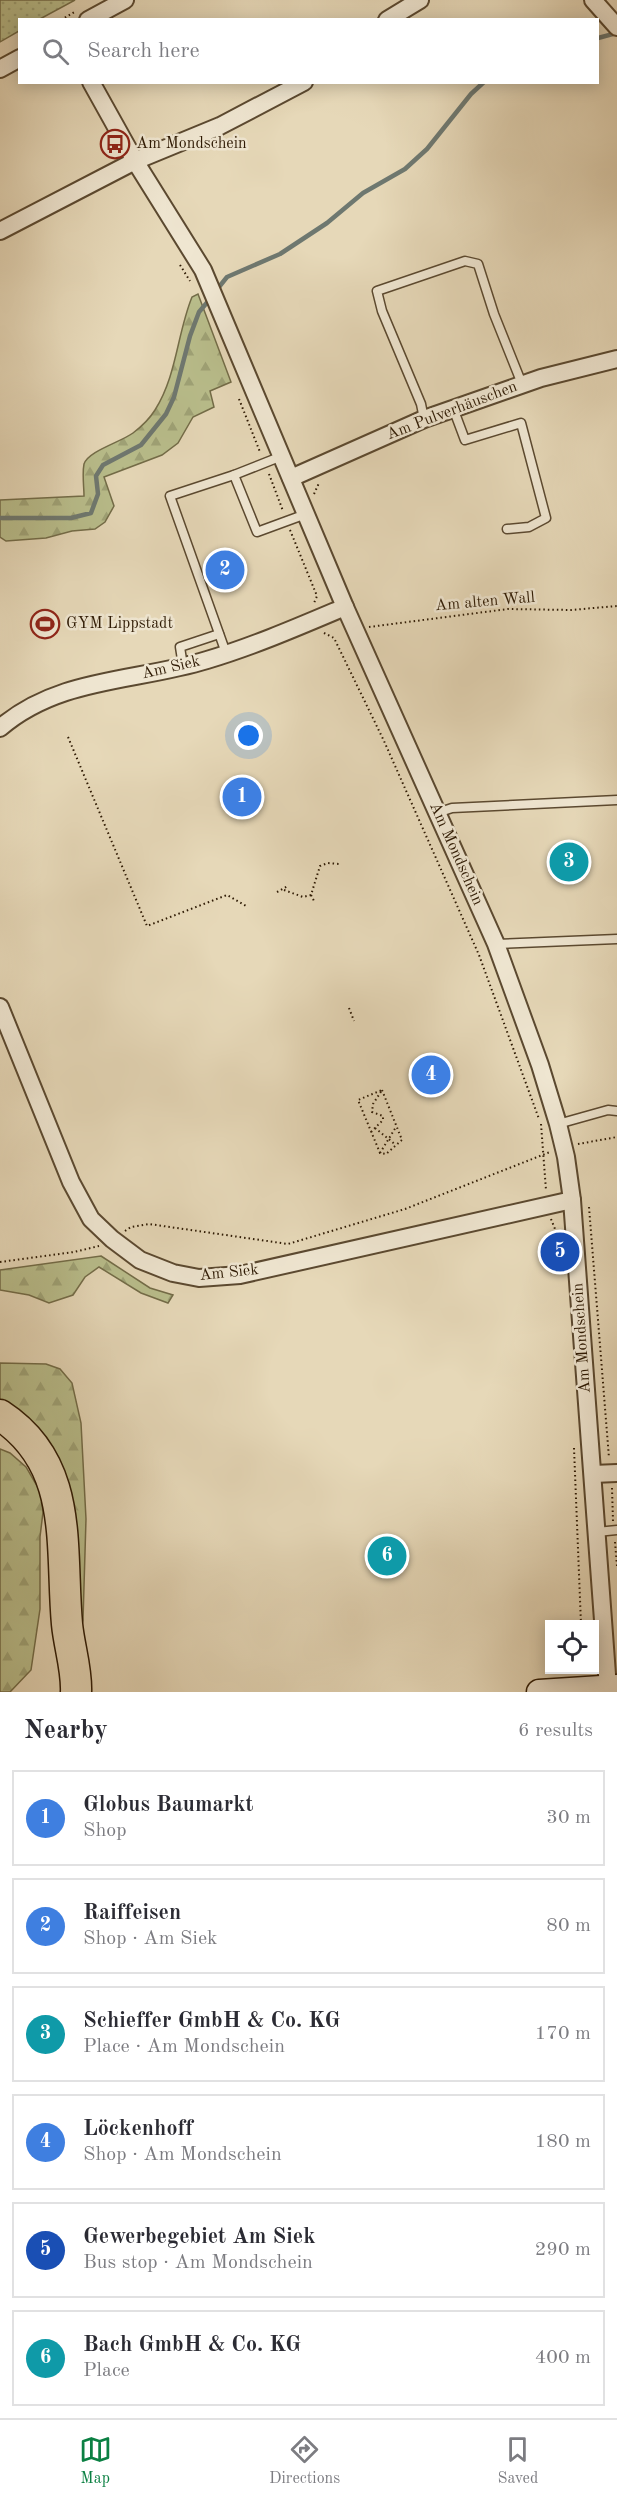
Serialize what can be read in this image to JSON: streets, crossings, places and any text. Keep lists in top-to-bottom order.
{
  "streets": {
    "street": ["Am Pulverhäuschen", "Am Siek", "Am Mondschein"],
    "path": ["Am alten Wall"]
  },
  "crossings": [
    ["Am Pulverhäuschen", "Am Mondschein"],
    ["Am alten Wall", "Am Mondschein"],
    ["Am Siek", "Am Mondschein"]
  ],
  "places": {
    "bus stop": ["Am Mondschein"],
    "sports": ["GYM Lippstadt"]
  },
  "page": {
    "search": "Search here",
    "pins": [
      "2",
      "1",
      "3",
      "4",
      "5",
      "6"
    ],
    "heading": ["Nearby", "6 results"],
    "list": [
      {
        "mark": "1",
        "name": "Globus Baumarkt",
        "note": "Shop",
        "value": "30 m"
      },
      {
        "mark": "2",
        "name": "Raiffeisen",
        "note": "Shop · Am Siek",
        "value": "80 m"
      },
      {
        "mark": "3",
        "name": "Schieffer GmbH & Co. KG",
        "note": "Place · Am Mondschein",
        "value": "170 m"
      },
      {
        "mark": "4",
        "name": "Löckenhoff",
        "note": "Shop · Am Mondschein",
        "value": "180 m"
      },
      {
        "mark": "5",
        "name": "Gewerbegebiet Am Siek",
        "note": "Bus stop · Am Mondschein",
        "value": "290 m"
      },
      {
        "mark": "6",
        "name": "Bach GmbH & Co. KG",
        "note": "Place",
        "value": "400 m"
      }
    ],
    "nav": ["Map", "Directions", "Saved"]
  }
}
